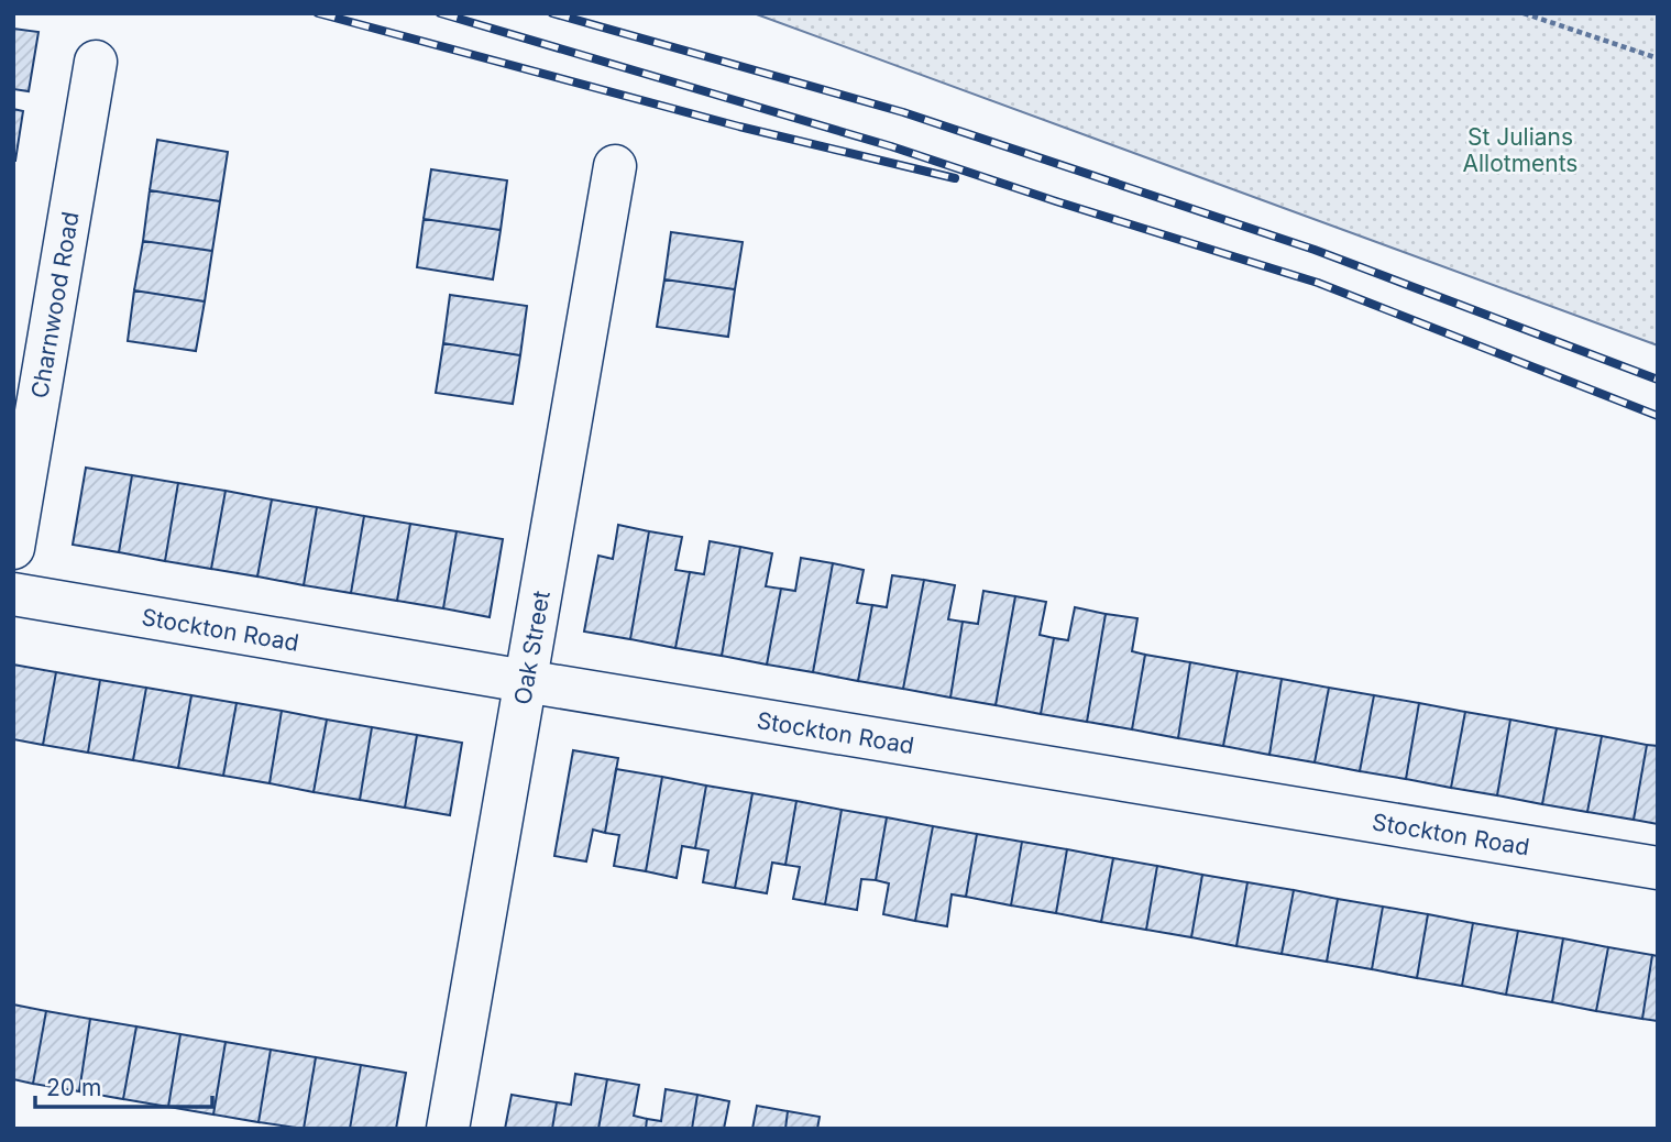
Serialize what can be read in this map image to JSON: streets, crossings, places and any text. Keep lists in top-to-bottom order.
{
  "streets": {
    "street": ["Charnwood Road", "Stockton Road", "Oak Street"]
  },
  "crossings": [
    ["Stockton Road", "Oak Street"]
  ],
  "parks": ["St Julians Allotments"],
  "scale_bar": "20 m"
}
